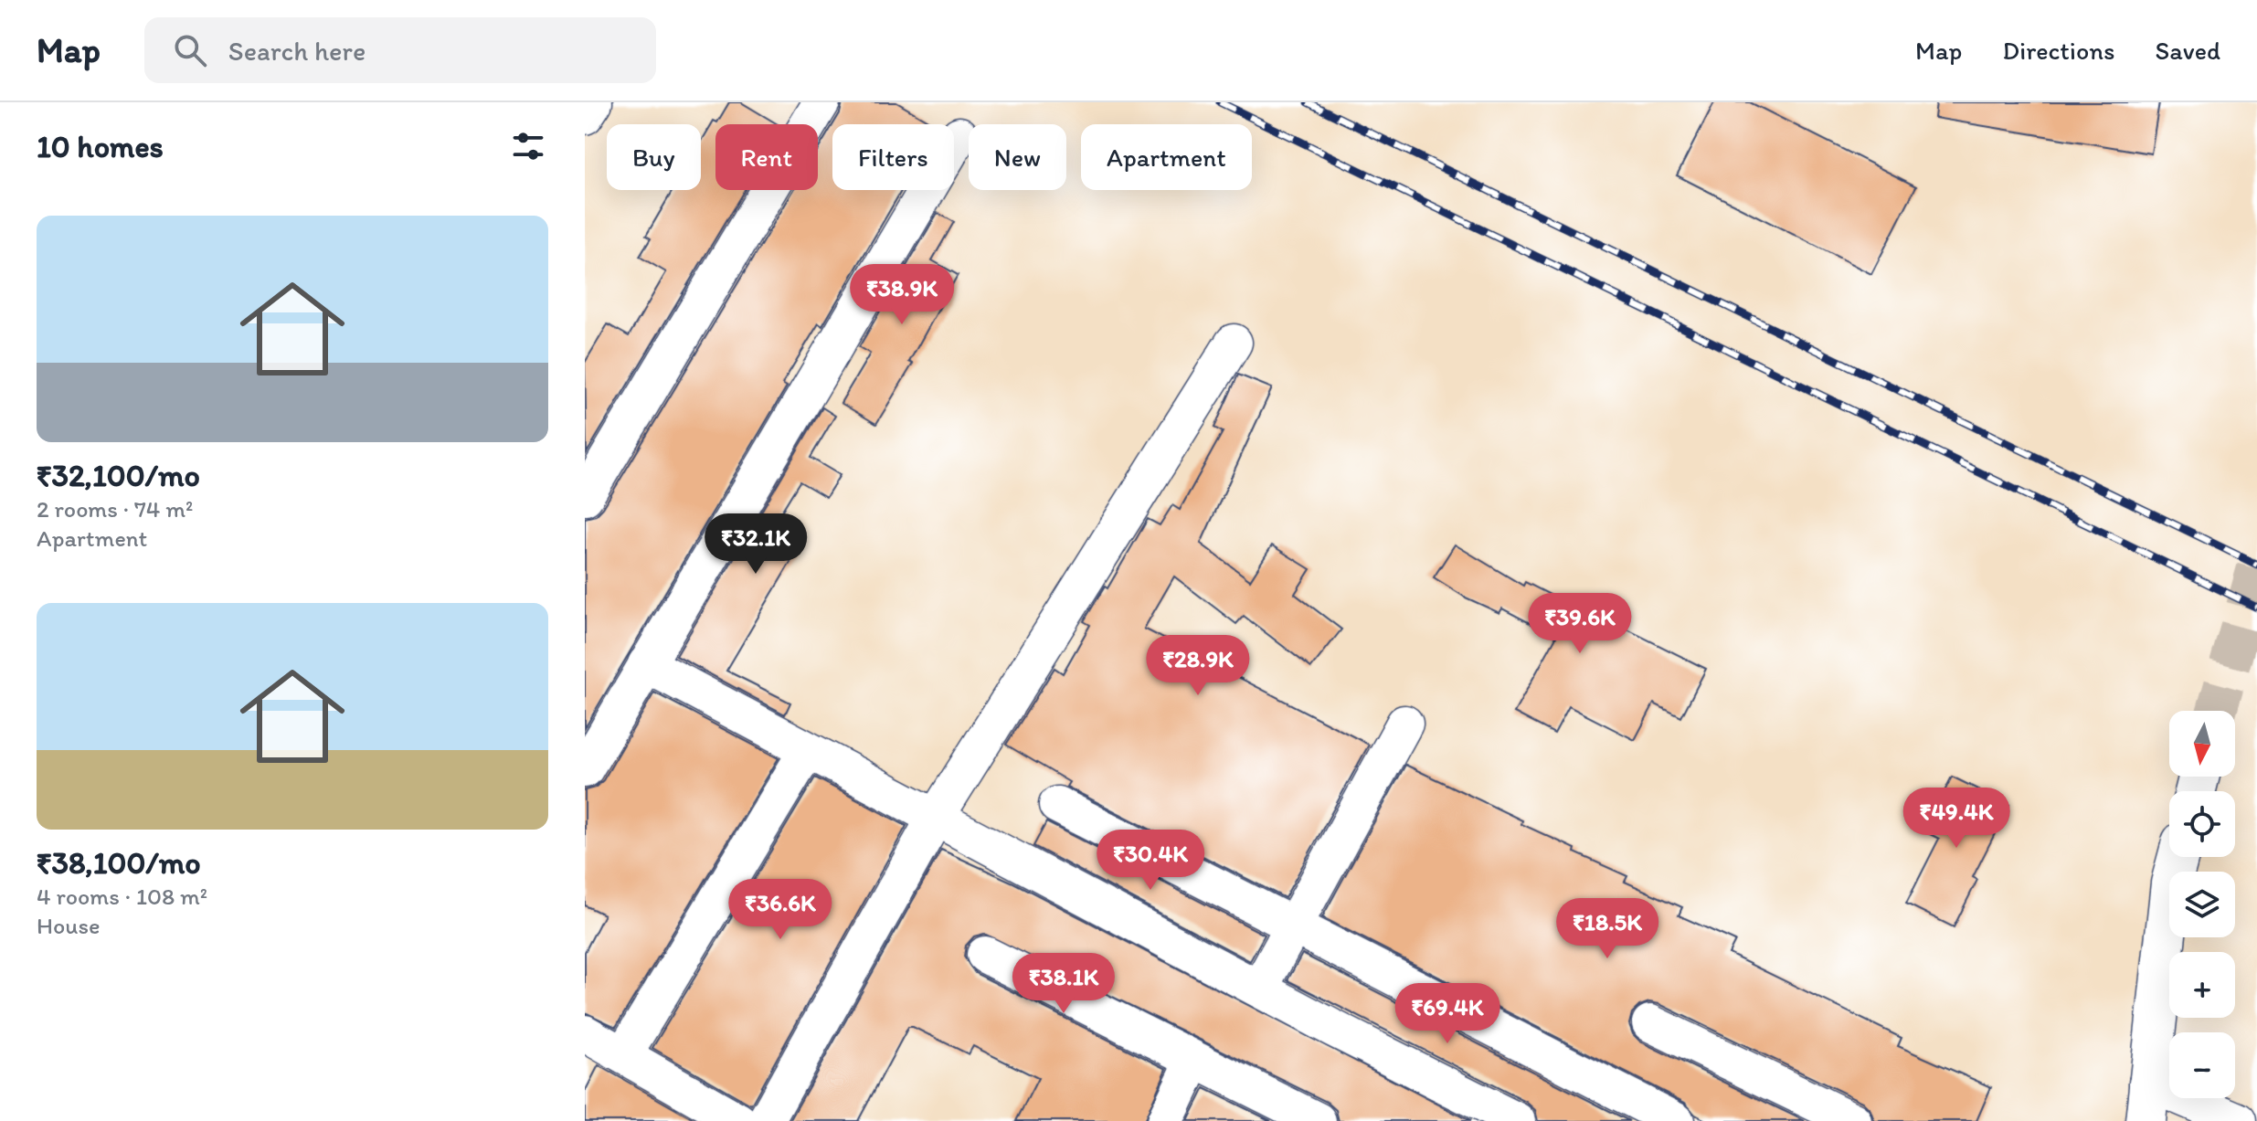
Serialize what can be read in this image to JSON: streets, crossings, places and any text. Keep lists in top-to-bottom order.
{
  "north": "bottom",
  "page": {
    "header": "Map",
    "search": "Search here",
    "nav": ["Map", "Directions", "Saved"],
    "heading": "10 homes",
    "chip": [
      "Buy",
      "Rent",
      "Filters",
      "New",
      "Apartment"
    ],
    "list": [
      {
        "name": "₹32,100/mo",
        "note": "2 rooms · 74 m² · Apartment"
      },
      {
        "name": "₹38,100/mo",
        "note": "4 rooms · 108 m² · House"
      }
    ],
    "price": [
      "₹38.9K",
      "₹32.1K",
      "₹39.6K",
      "₹28.9K",
      "₹49.4K",
      "₹30.4K",
      "₹36.6K",
      "₹18.5K",
      "₹38.1K",
      "₹69.4K"
    ],
    "map_buttons": ["+", "−"]
  }
}
